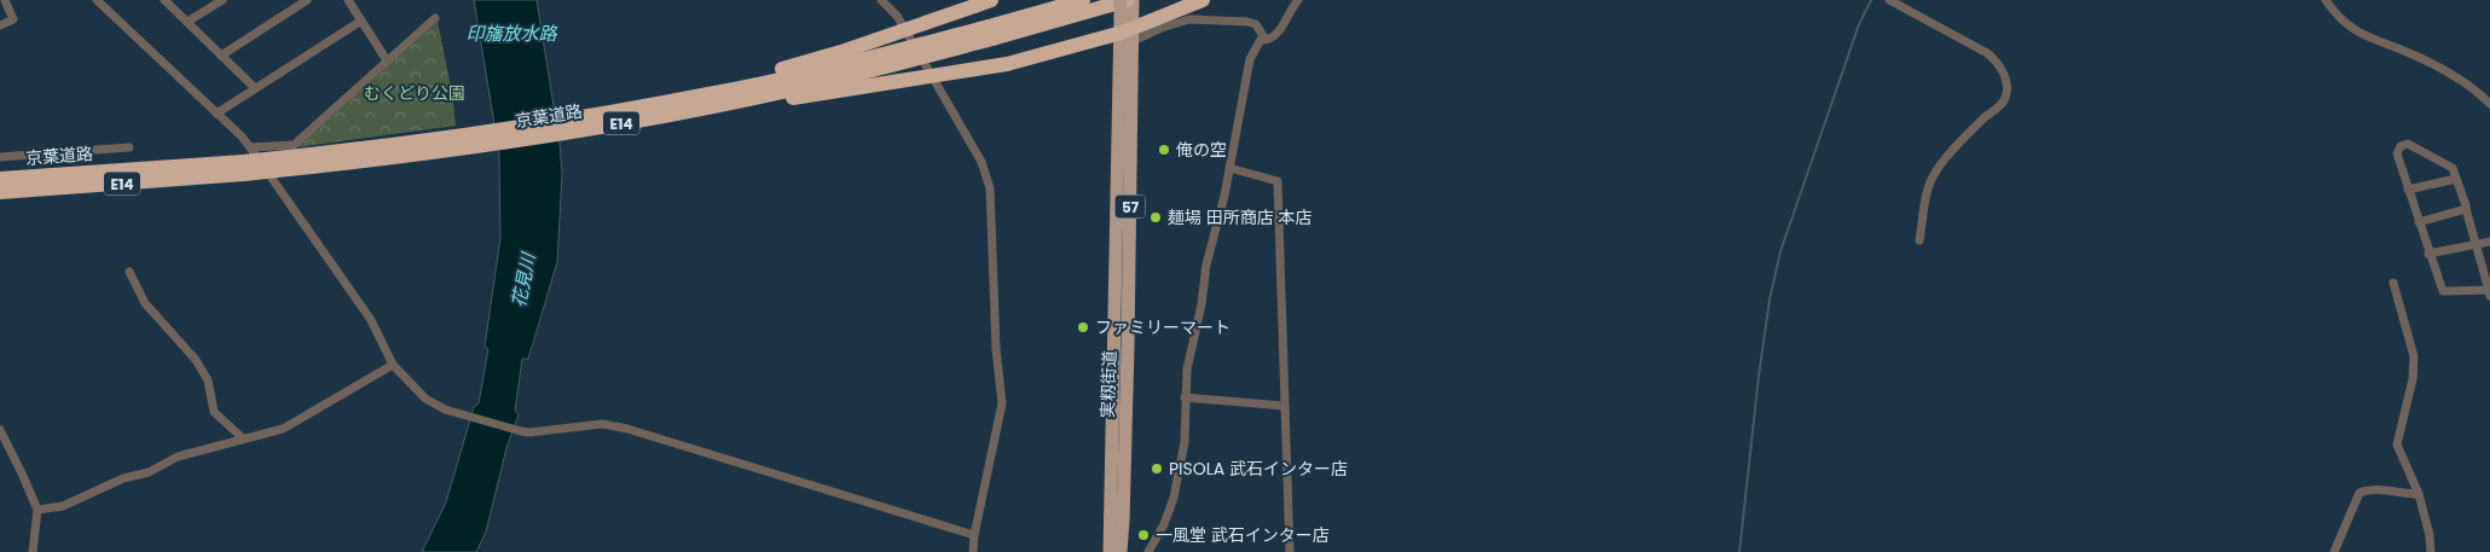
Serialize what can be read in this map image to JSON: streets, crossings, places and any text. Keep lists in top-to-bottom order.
{
  "streets": {
    "highway": ["京葉道路", "E14"],
    "main road": ["57", "実籾街道"]
  },
  "crossings": [
    ["京葉道路", "実籾街道"]
  ],
  "water": ["印旛放水路", "花見川"],
  "parks": ["むくどり公園"],
  "places": [
    "俺の空",
    "麺場 田所商店 本店",
    "ファミリーマート",
    "PISOLA 武石インター店",
    "一風堂 武石インター店"
  ]
}
